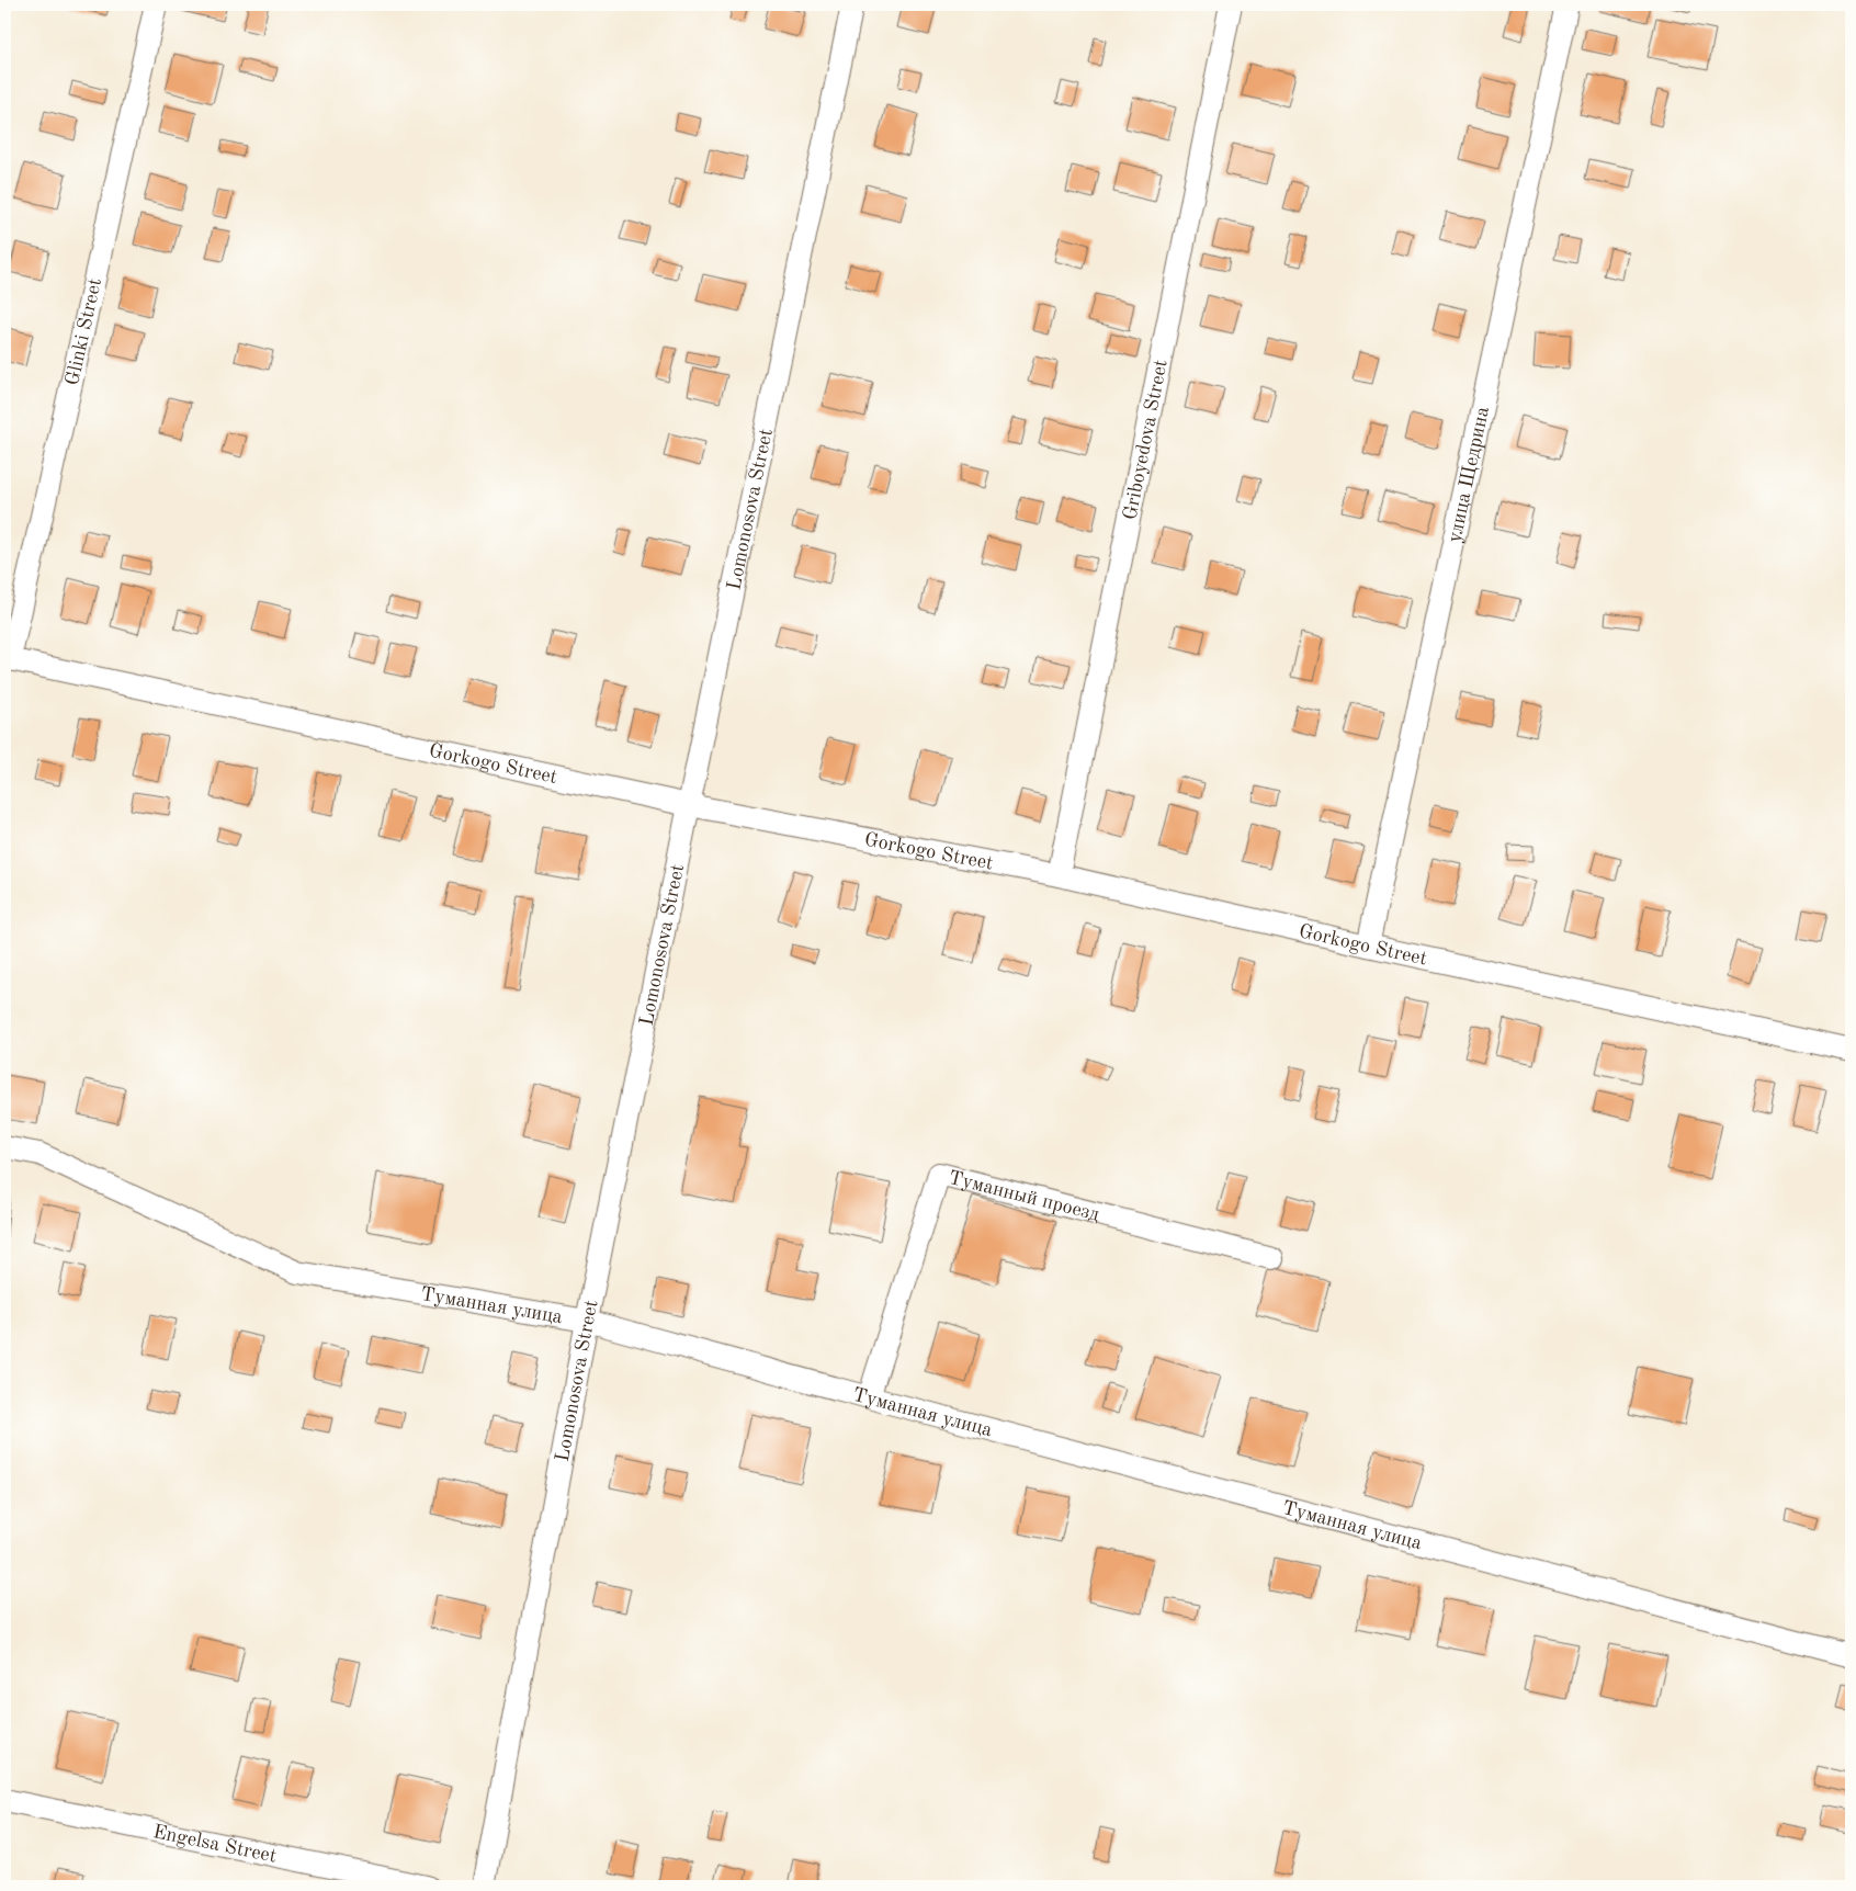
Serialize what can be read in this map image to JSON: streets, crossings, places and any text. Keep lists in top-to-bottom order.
{
  "streets": {
    "street": [
      "Glinki Street",
      "Griboyedova Street",
      "улица Щедрина",
      "Lomonosova Street",
      "Gorkogo Street",
      "Туманный проезд",
      "Туманная улица",
      "Engelsa Street"
    ]
  },
  "crossings": [
    ["Glinki Street", "Gorkogo Street"],
    ["Griboyedova Street", "Gorkogo Street"],
    ["улица Щедрина", "Gorkogo Street"],
    ["Lomonosova Street", "Gorkogo Street"],
    ["Lomonosova Street", "Туманная улица"],
    ["Туманный проезд", "Туманная улица"]
  ]
}
